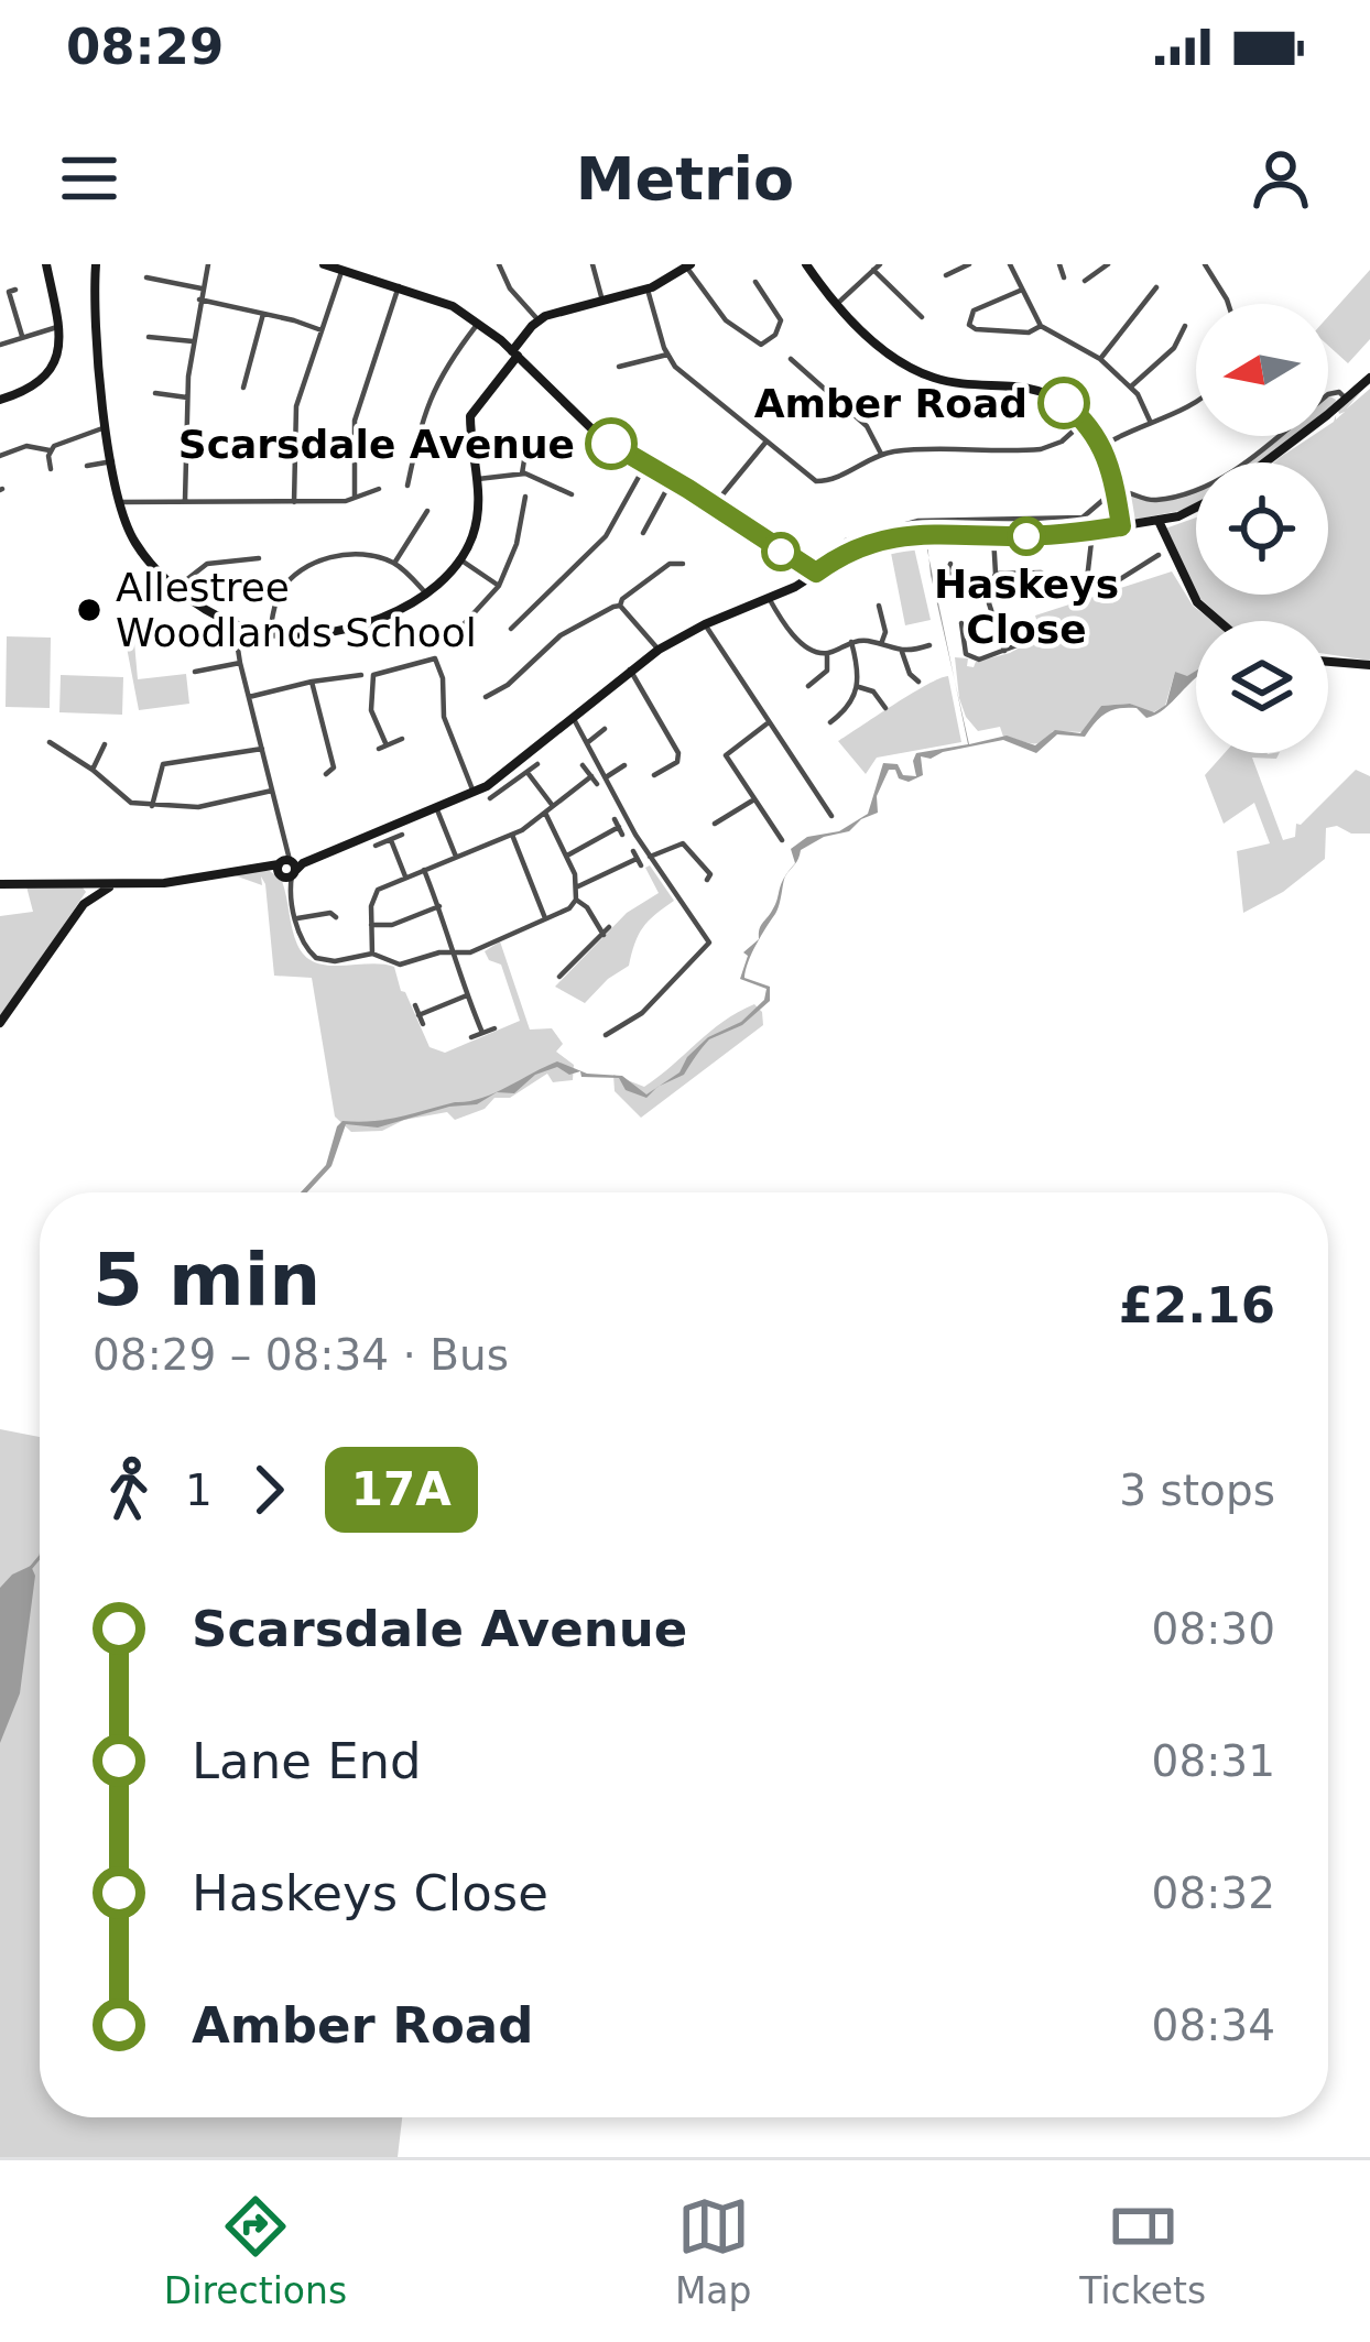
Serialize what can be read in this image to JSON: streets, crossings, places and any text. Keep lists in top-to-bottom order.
{
  "places": [
    "Amber Road",
    "Scarsdale Avenue",
    "Haskeys Close",
    "Allestree Woodlands School"
  ],
  "lines": ["bus line 17A"],
  "north": "left",
  "page": {
    "status": "08:29",
    "header": "Metrio",
    "heading": ["5 min", "08:29 – 08:34 · Bus", "£2.16"],
    "legs": ["1", "17A", "3 stops"],
    "list": [
      {
        "name": "Scarsdale Avenue",
        "value": "08:30"
      },
      {
        "name": "Lane End",
        "value": "08:31"
      },
      {
        "name": "Haskeys Close",
        "value": "08:32"
      },
      {
        "name": "Amber Road",
        "value": "08:34"
      }
    ],
    "tabs": ["Directions", "Map", "Tickets"]
  }
}
